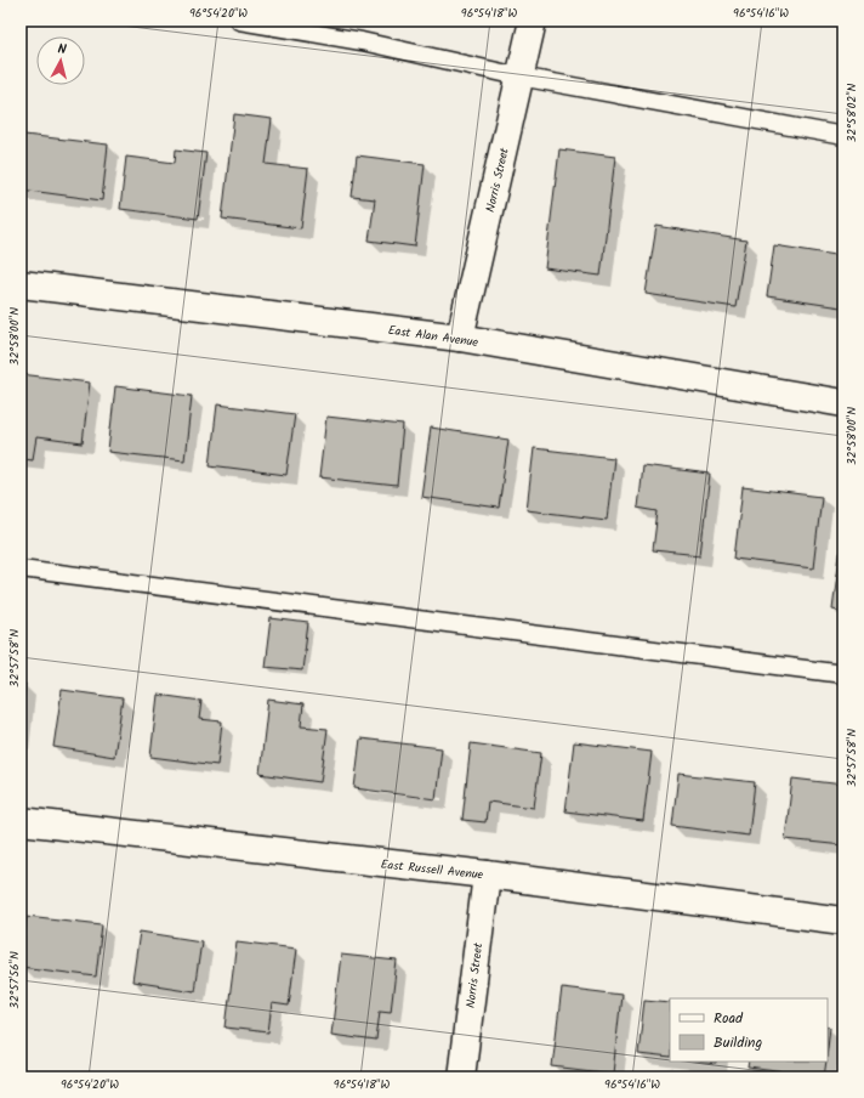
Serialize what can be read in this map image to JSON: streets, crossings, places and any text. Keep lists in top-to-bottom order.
{
  "streets": {
    "street": ["Norris Street", "East Alan Avenue", "East Russell Avenue"]
  },
  "crossings": [
    ["Norris Street", "East Alan Avenue"],
    ["Norris Street", "East Russell Avenue"]
  ],
  "legend": ["Road", "Building"],
  "north": "top",
  "coordinates": [
    "96°54'20\"W",
    "96°54'18\"W",
    "96°54'16\"W",
    "32°58'02\"N",
    "32°58'00\"N",
    "32°57'58\"N",
    "32°57'56\"N"
  ]
}
